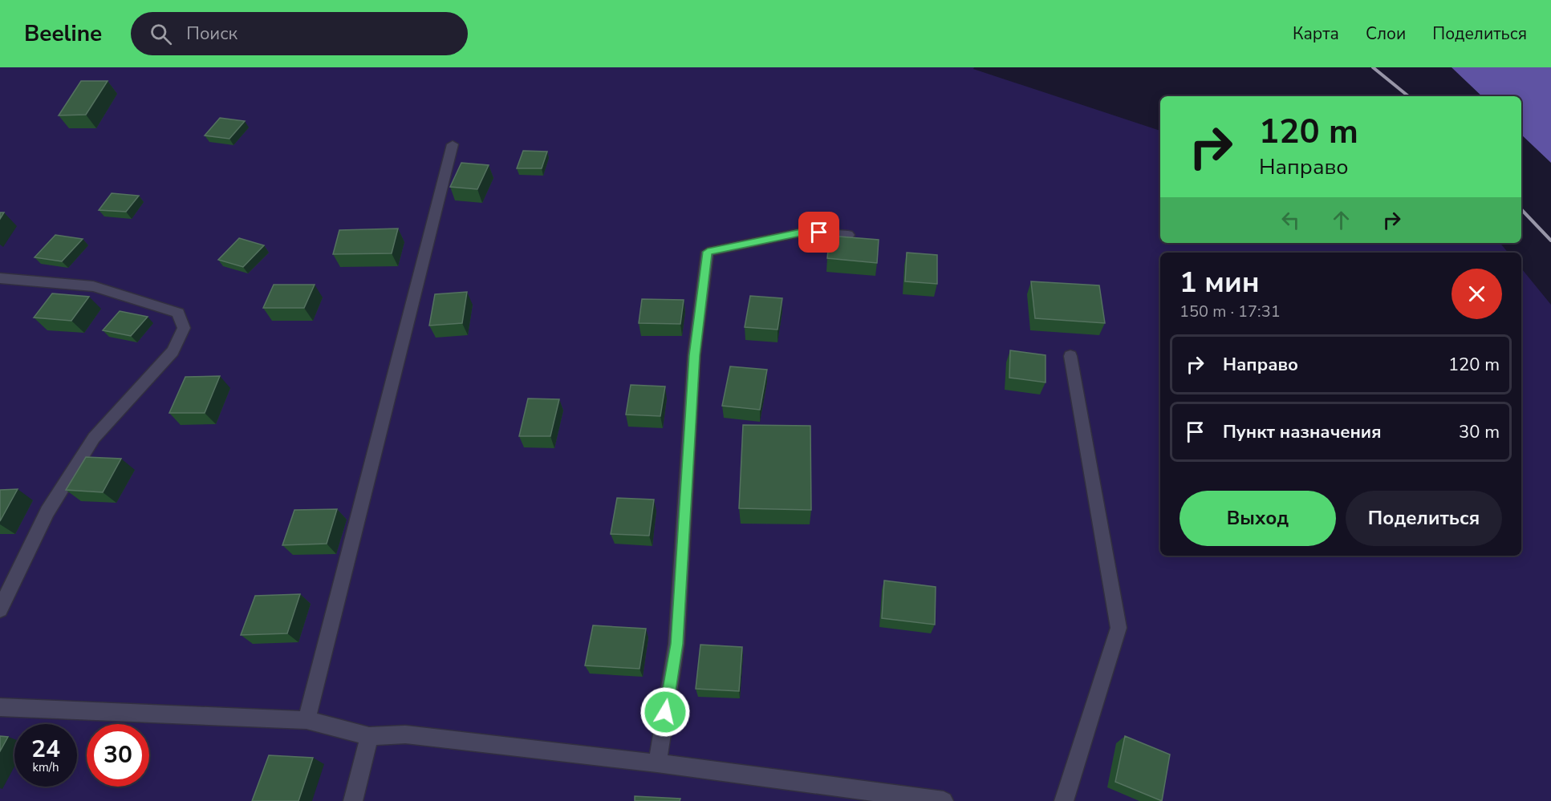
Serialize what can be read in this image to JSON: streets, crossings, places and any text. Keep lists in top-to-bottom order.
{
  "page": {
    "header": "Beeline",
    "search": "Поиск",
    "nav": ["Карта", "Слои", "Поделиться"],
    "turn": ["120 m", "Направо"],
    "heading": ["1 мин", "150 m · 17:31"],
    "list": [
      {
        "name": "Направо",
        "value": "120 m"
      },
      {
        "name": "Пункт назначения",
        "value": "30 m"
      }
    ],
    "buttons": ["Выход", "Поделиться"],
    "speed": "24 km/h",
    "limit": "30"
  }
}
